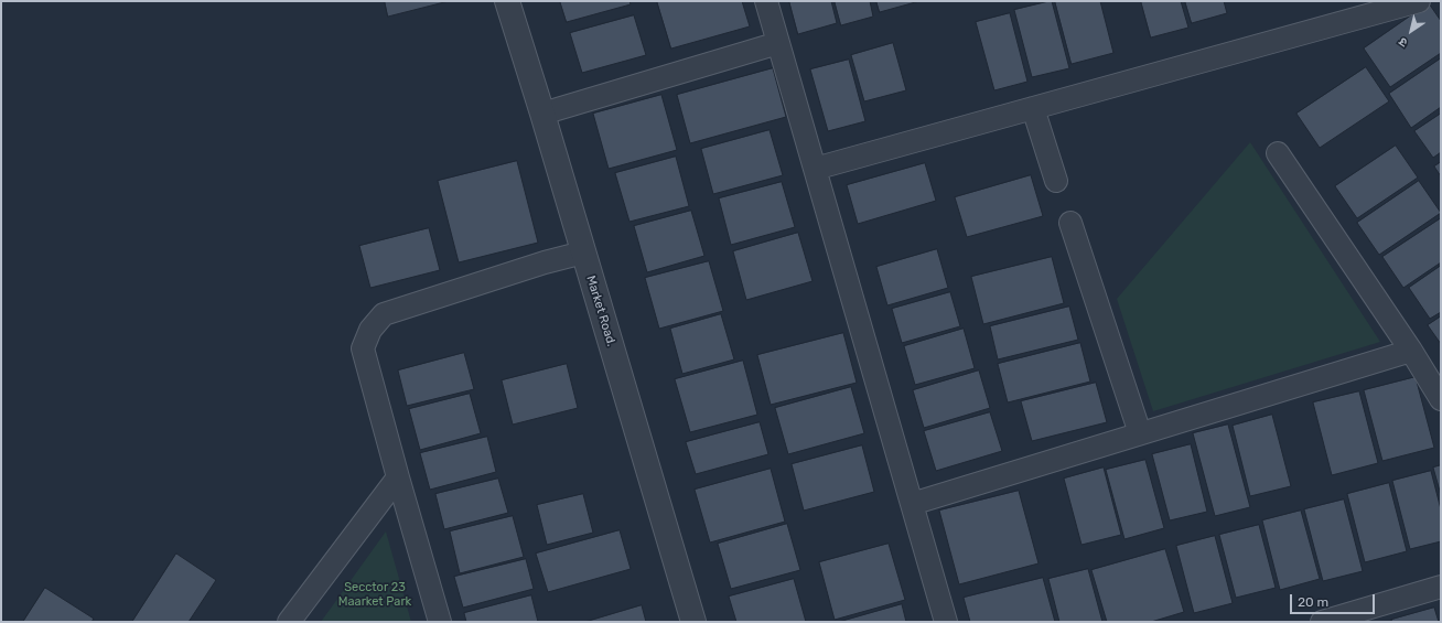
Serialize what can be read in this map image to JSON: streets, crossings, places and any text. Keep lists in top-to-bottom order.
{
  "streets": {
    "street": ["Market Road."]
  },
  "parks": ["Secctor 23 Maarket Park"],
  "scale_bar": "20 m",
  "north": "bottom left"
}
